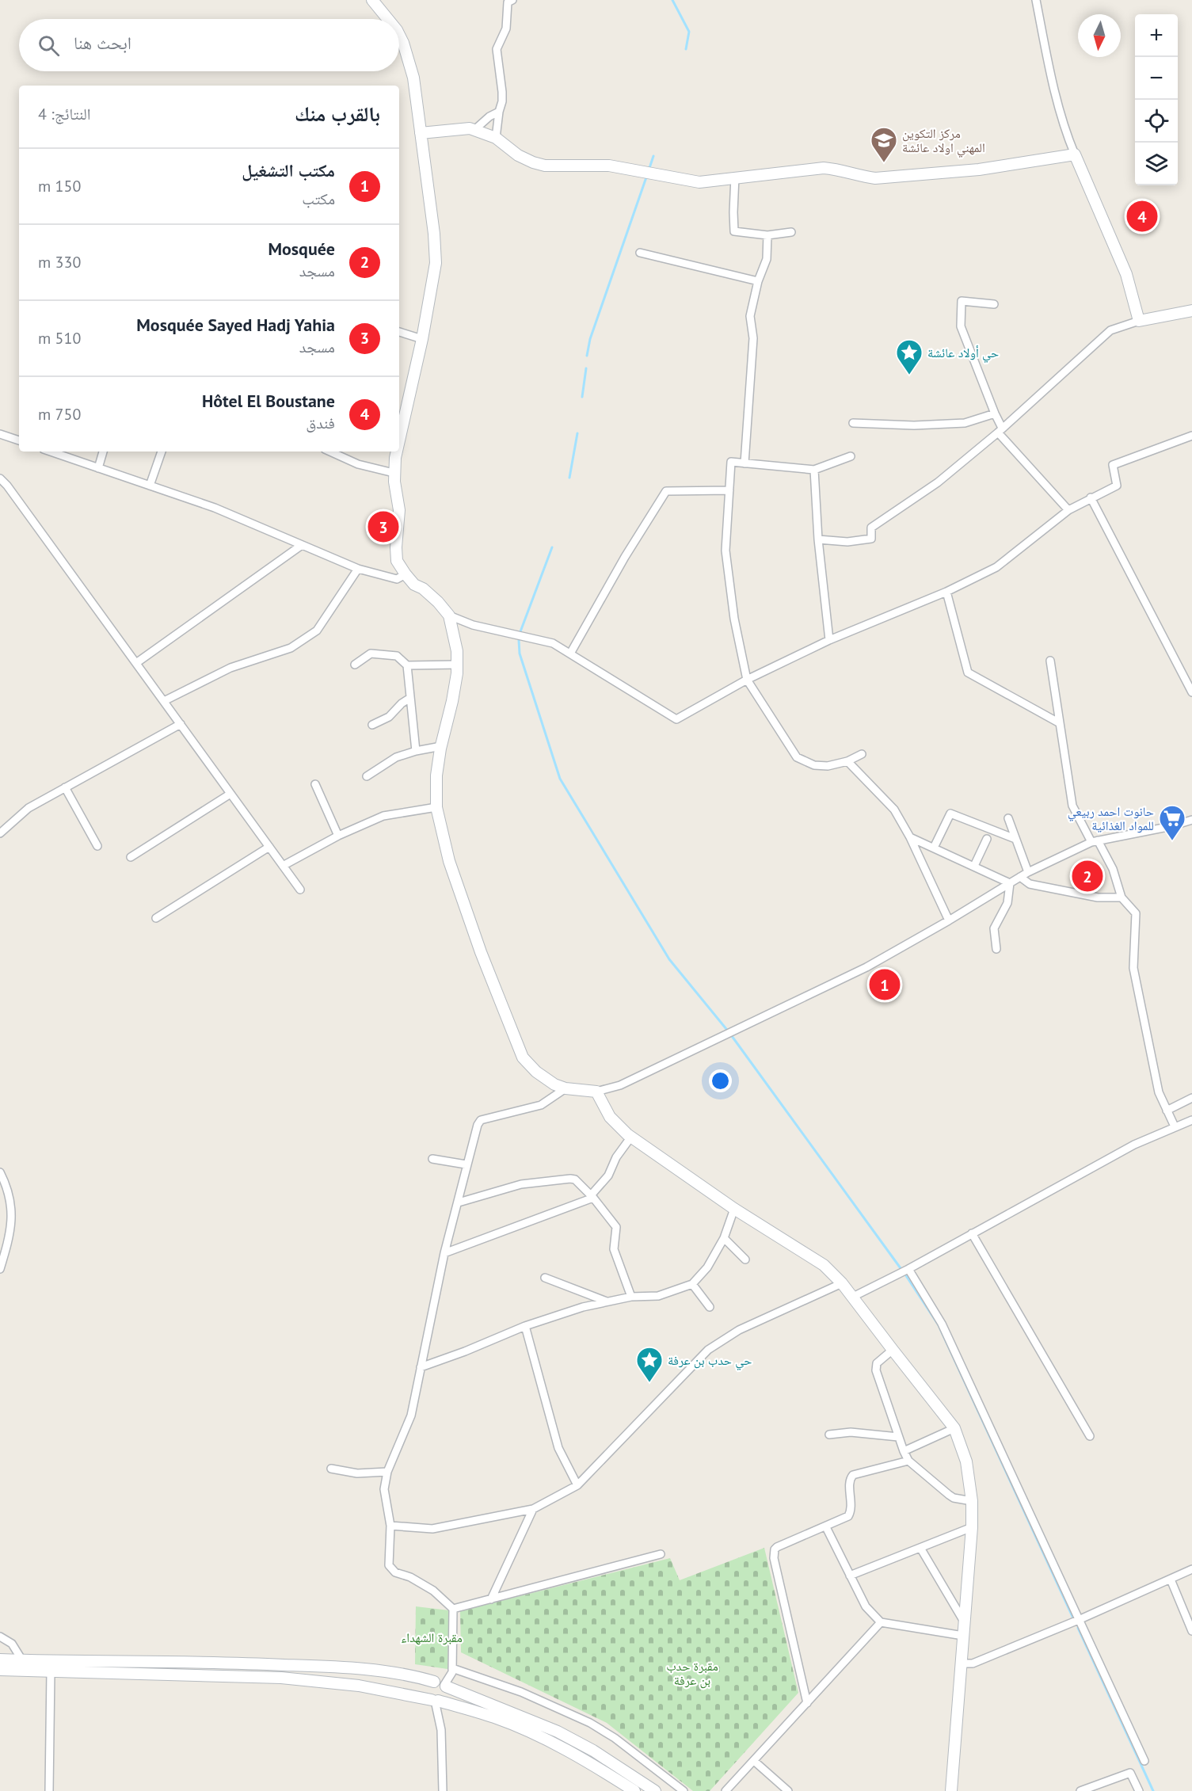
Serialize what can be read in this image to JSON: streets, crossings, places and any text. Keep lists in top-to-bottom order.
{
  "parks": ["مقبرة الشهداء", "مقبرة حدب بن عرفة"],
  "places": {
    "school or university": ["مركز التكوين المهني اولاد عائشة"],
    "place": ["حي أولاد عائشة", "حي حدب بن عرفة"],
    "supermarket": ["حانوت احمد ربيعي للمواد الغذائية"]
  },
  "north": "bottom",
  "page": {
    "map_buttons": ["+", "−"],
    "search": "ابحث هنا",
    "heading": ["بالقرب منك", "النتائج: 4"],
    "list": [
      {
        "mark": "1",
        "name": "مكتب التشغيل",
        "note": "مكتب",
        "value": "150 m"
      },
      {
        "mark": "2",
        "name": "Mosquée",
        "note": "مسجد",
        "value": "330 m"
      },
      {
        "mark": "3",
        "name": "Mosquée Sayed Hadj Yahia",
        "note": "مسجد",
        "value": "510 m"
      },
      {
        "mark": "4",
        "name": "Hôtel El Boustane",
        "note": "فندق",
        "value": "750 m"
      }
    ],
    "pins": [
      "4",
      "3",
      "2",
      "1"
    ]
  }
}
